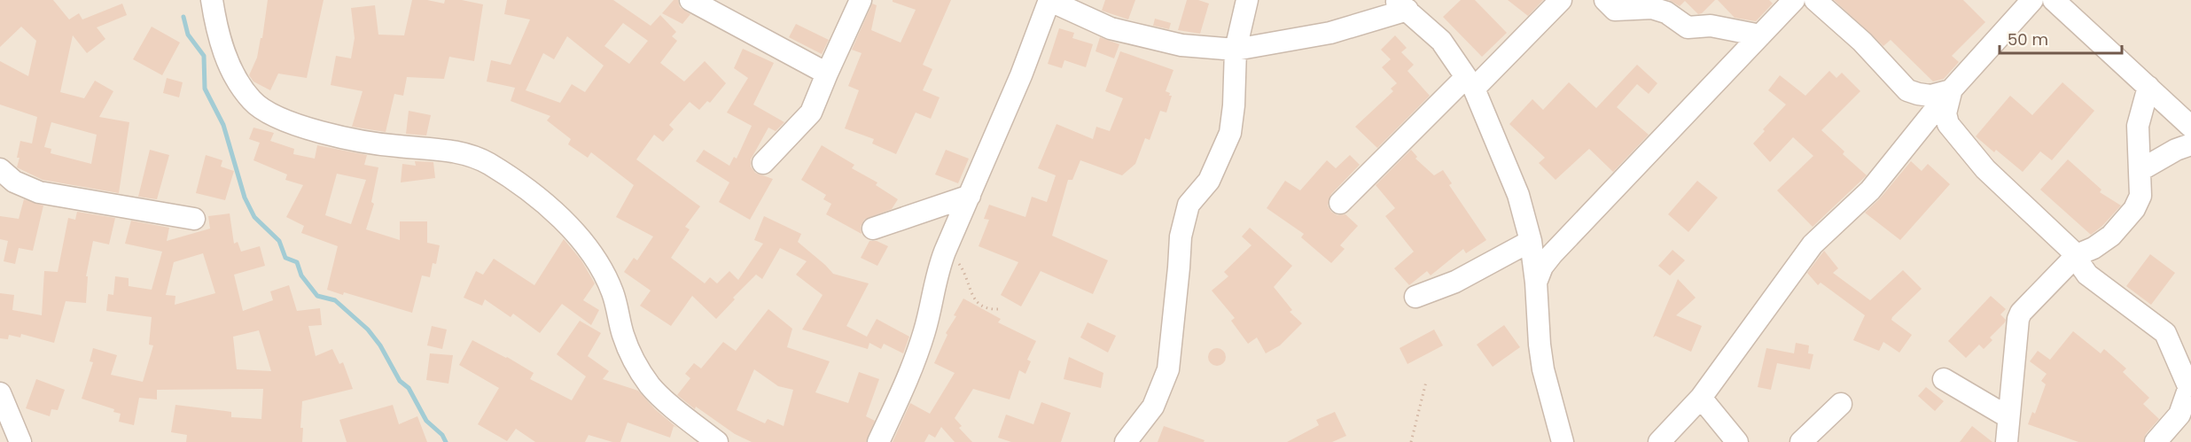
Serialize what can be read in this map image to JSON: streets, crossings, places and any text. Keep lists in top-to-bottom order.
{
  "scale_bar": "50 m"
}
